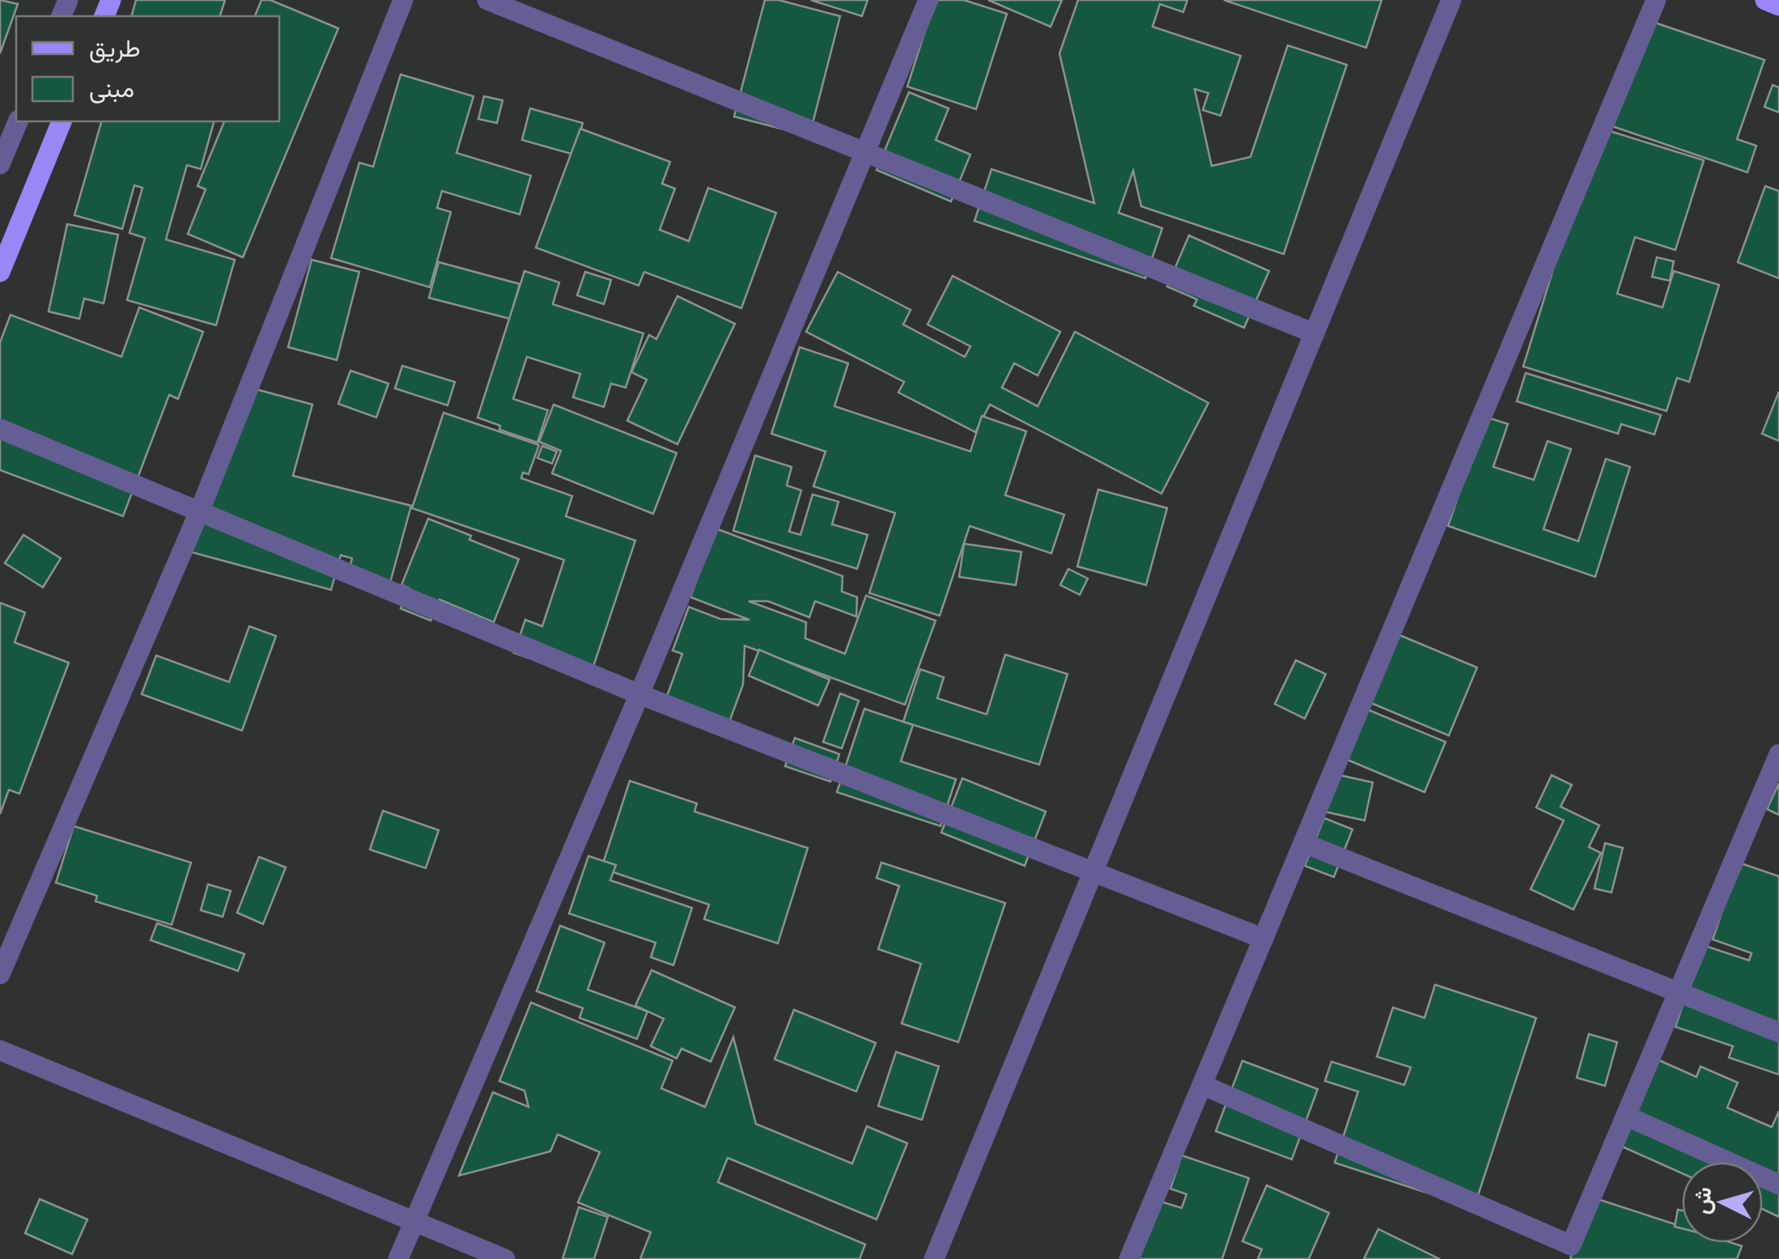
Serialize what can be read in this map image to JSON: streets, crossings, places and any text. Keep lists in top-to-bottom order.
{
  "legend": ["طريق", "مبنى"],
  "north": "left"
}
